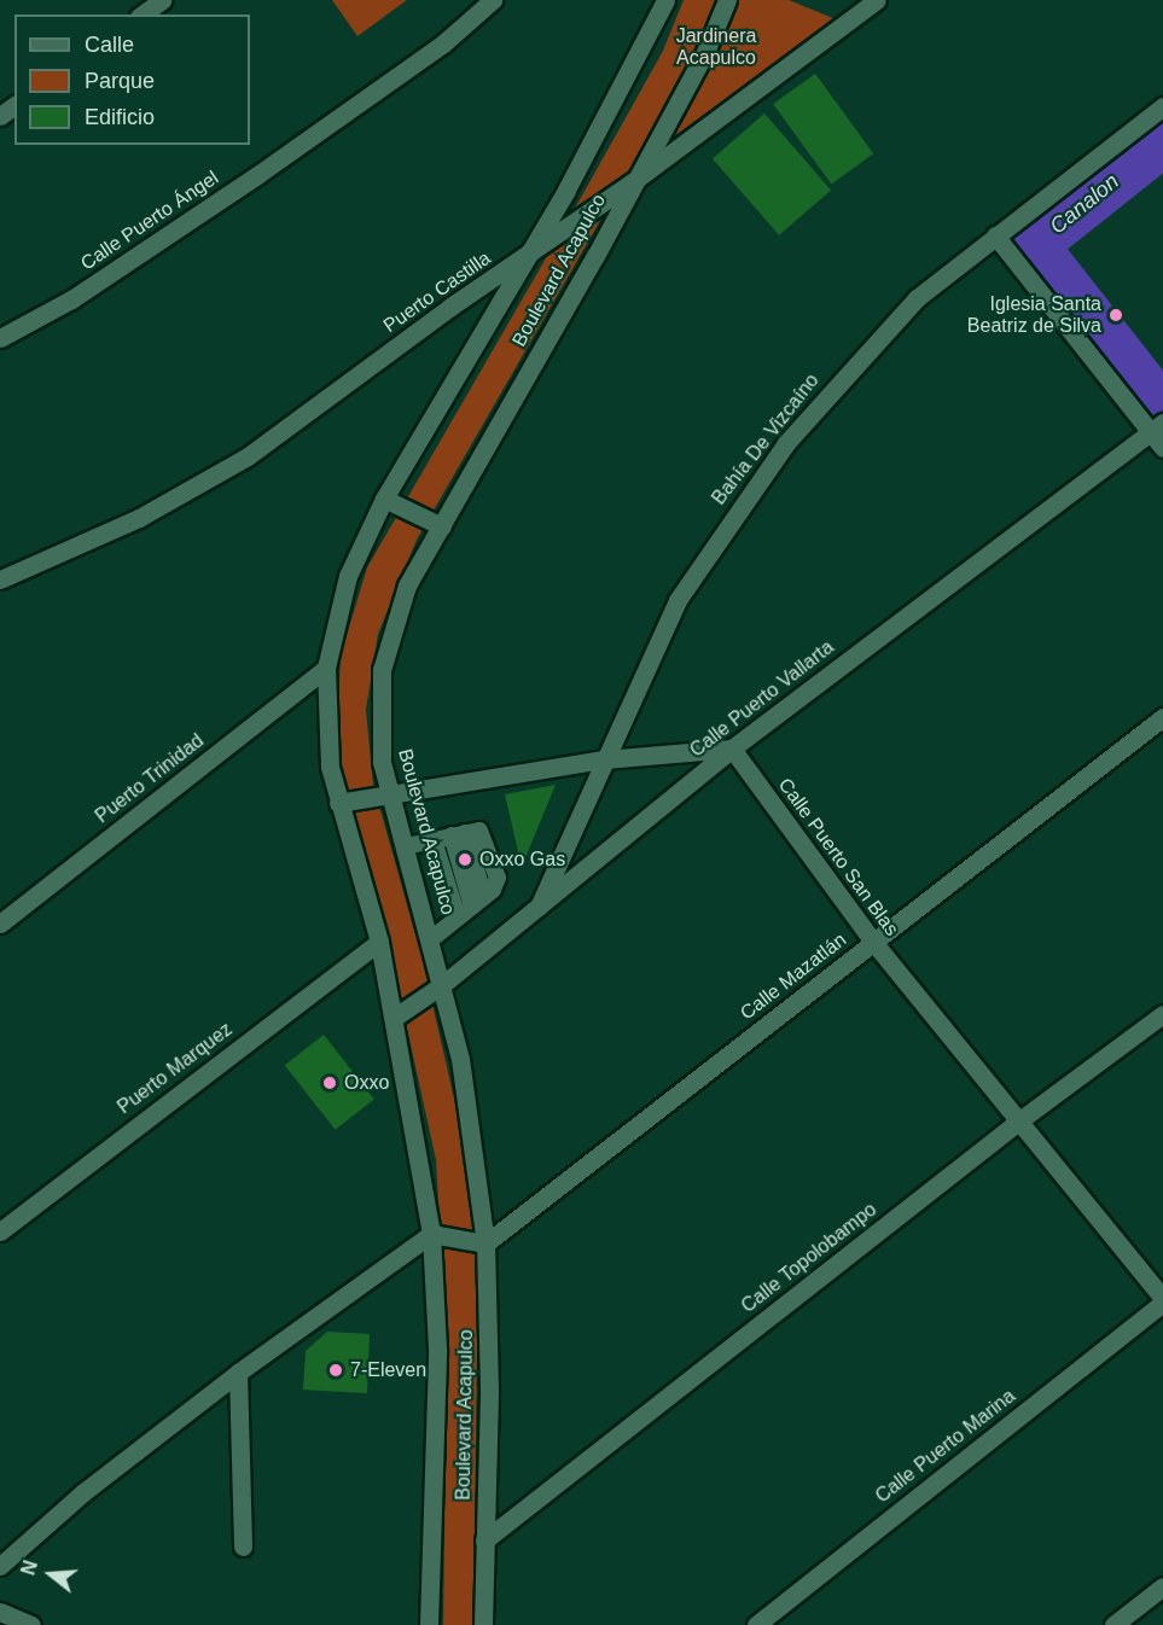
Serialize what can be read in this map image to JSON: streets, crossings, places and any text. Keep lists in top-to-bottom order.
{
  "streets": {
    "street": [
      "Calle Puerto Ángel",
      "Boulevard Acapulco",
      "Puerto Castilla",
      "Bahía De Vizcaíno",
      "Calle Puerto Vallarta",
      "Puerto Trinidad",
      "Calle Puerto San Blas",
      "Calle Mazatlán",
      "Puerto Marquez",
      "Calle Topolobampo",
      "Calle Puerto Marina"
    ]
  },
  "crossings": [
    ["Boulevard Acapulco", "Puerto Castilla"],
    ["Boulevard Acapulco", "Calle Puerto Vallarta"],
    ["Boulevard Acapulco", "Puerto Trinidad"],
    ["Boulevard Acapulco", "Calle Mazatlán"],
    ["Boulevard Acapulco", "Puerto Marquez"],
    ["Boulevard Acapulco", "Calle Topolobampo"],
    ["Bahía De Vizcaíno", "Calle Puerto Vallarta"],
    ["Calle Puerto Vallarta", "Calle Puerto San Blas"],
    ["Calle Puerto San Blas", "Calle Mazatlán"],
    ["Calle Puerto San Blas", "Calle Topolobampo"],
    ["Calle Puerto San Blas", "Calle Puerto Marina"]
  ],
  "water": ["Canalon"],
  "parks": ["Jardinera Acapulco"],
  "places": [
    "Iglesia Santa Beatriz de Silva",
    "Oxxo Gas",
    "Oxxo",
    "7-Eleven"
  ],
  "legend": ["Calle", "Parque", "Edificio"],
  "north": "left"
}
